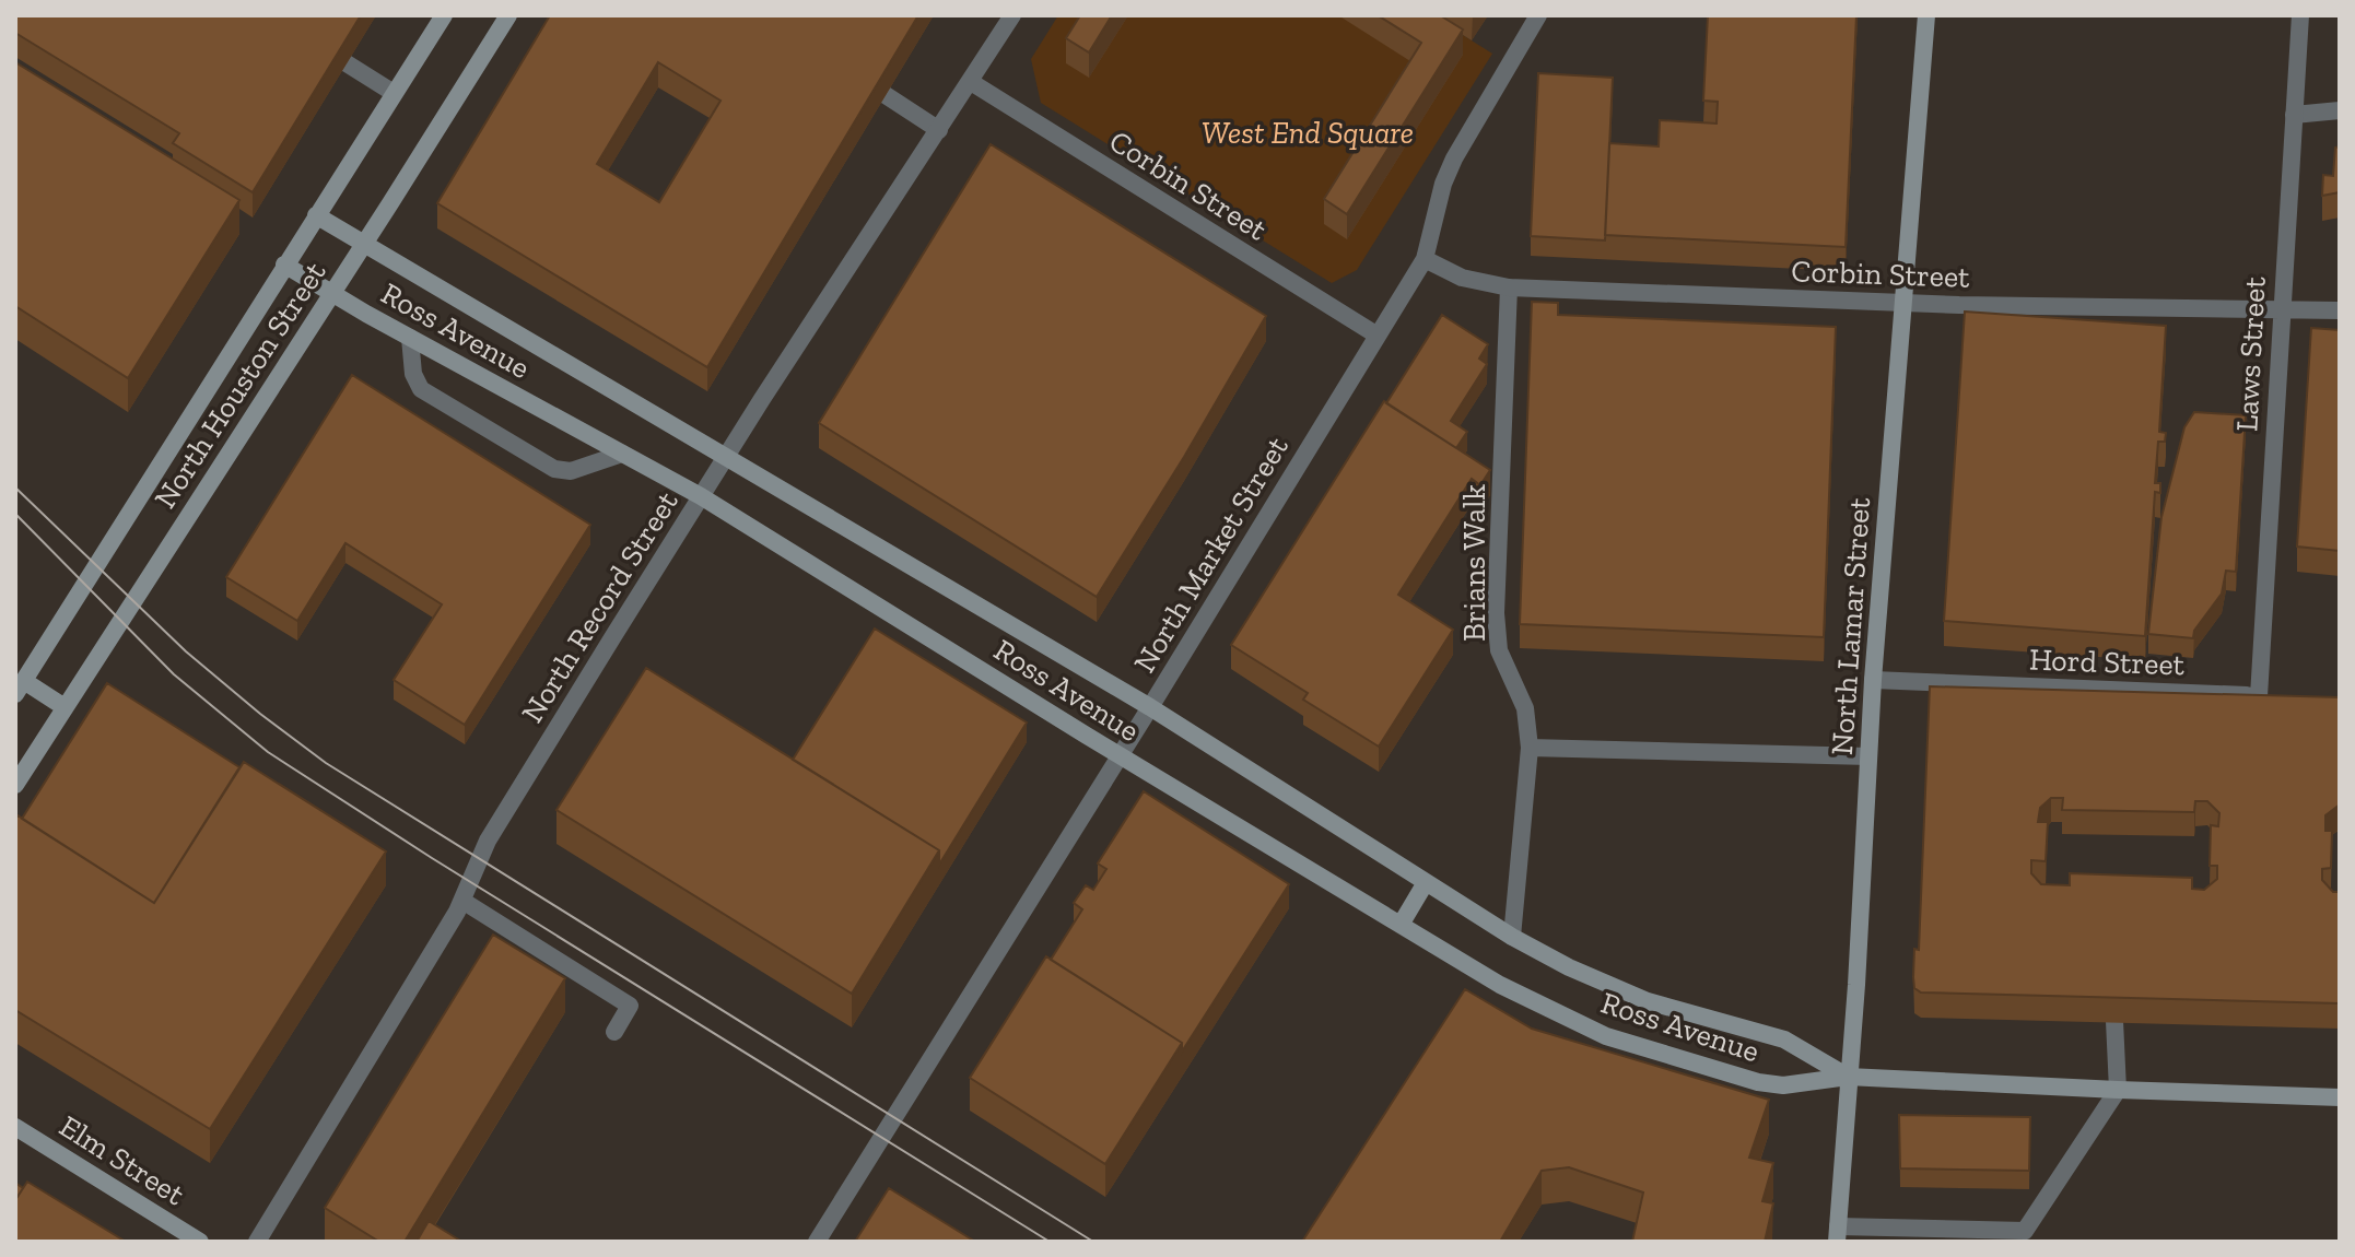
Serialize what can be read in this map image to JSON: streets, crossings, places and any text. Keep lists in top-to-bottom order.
{
  "streets": {
    "main road": [
      "Ross Avenue",
      "North Houston Street",
      "North Lamar Street",
      "Elm Street"
    ],
    "street": [
      "Corbin Street",
      "Laws Street",
      "North Market Street",
      "Brians Walk",
      "North Record Street",
      "Hord Street"
    ]
  },
  "crossings": [
    ["Corbin Street", "Laws Street"],
    ["Corbin Street", "North Market Street"],
    ["Corbin Street", "Brians Walk"],
    ["Corbin Street", "North Record Street"],
    ["Corbin Street", "North Lamar Street"],
    ["Ross Avenue", "North Houston Street"],
    ["Ross Avenue", "North Market Street"],
    ["Ross Avenue", "Brians Walk"],
    ["Ross Avenue", "North Record Street"],
    ["Ross Avenue", "North Lamar Street"],
    ["Laws Street", "Hord Street"],
    ["North Lamar Street", "Hord Street"]
  ],
  "parks": ["West End Square"]
}
